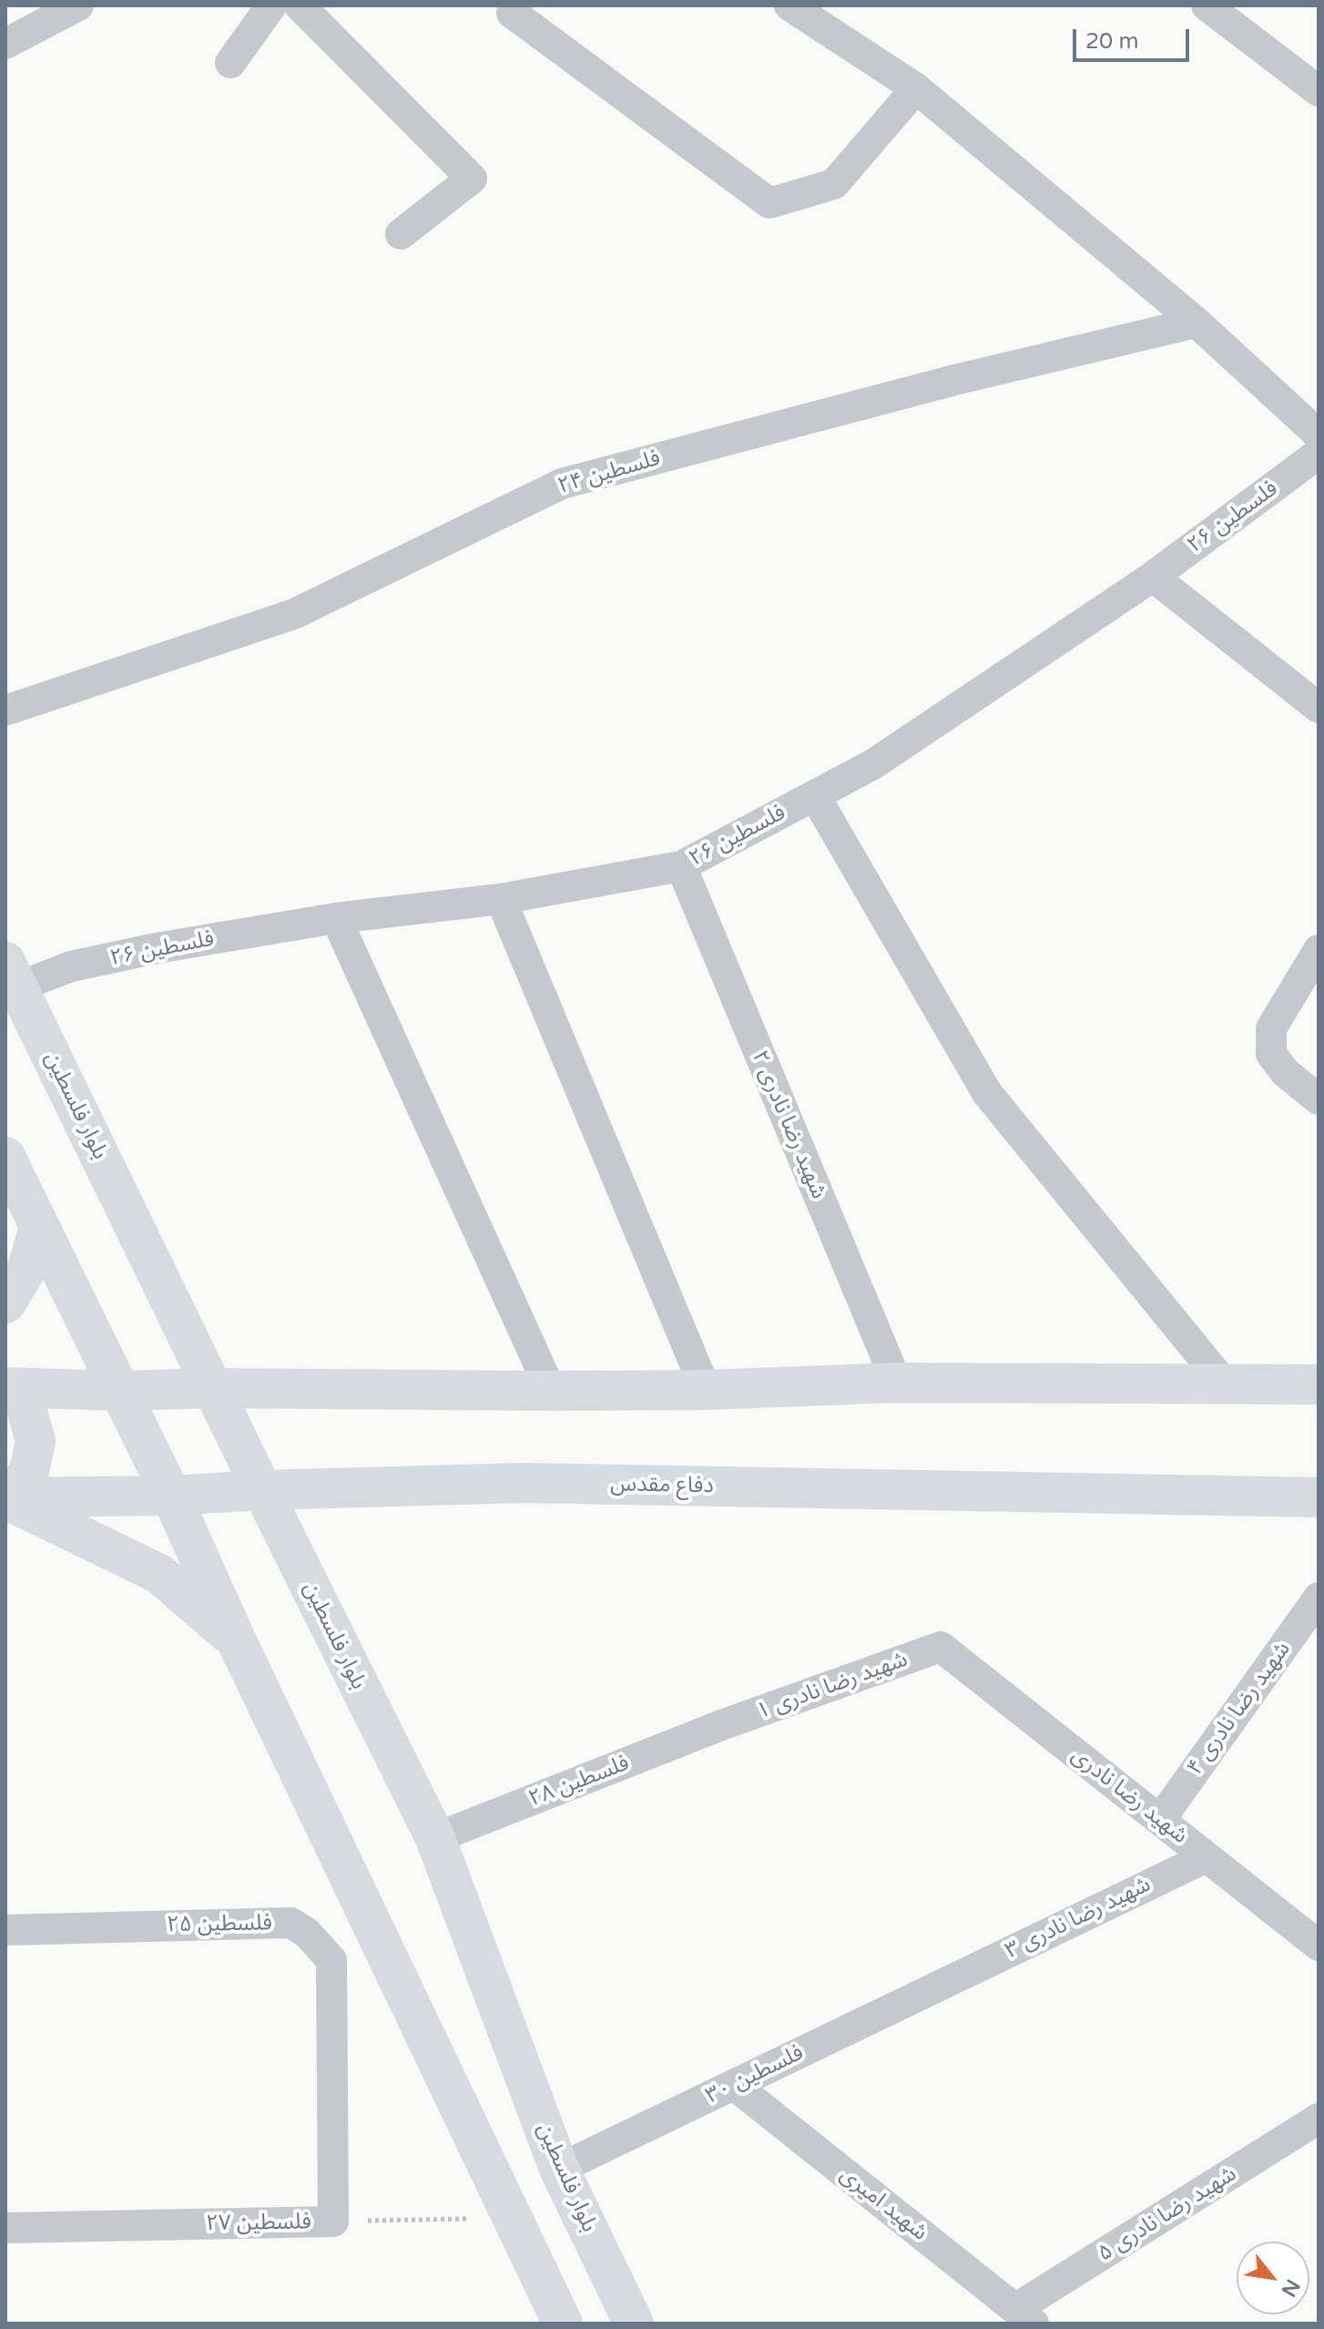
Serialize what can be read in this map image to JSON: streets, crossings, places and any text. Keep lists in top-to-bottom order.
{
  "streets": {
    "main road": ["بلوار فلسطین", "دفاع مقدس"],
    "street": [
      "فلسطین ۲۴",
      "فلسطین ۲۶",
      "شهید رضا نادری ۲",
      "شهید رضا نادری ۱",
      "شهید رضا نادری ۴",
      "فلسطین ۲۸",
      "شهید رضا نادری",
      "شهید رضا نادری ۳",
      "فلسطین ۲۵",
      "فلسطین ۳۰",
      "شهید امیری",
      "شهید رضا نادری ۵",
      "فلسطین ۲۷"
    ]
  },
  "crossings": [
    ["فلسطین ۲۶", "بلوار فلسطین"],
    ["فلسطین ۲۶", "شهید رضا نادری ۲"],
    ["بلوار فلسطین", "دفاع مقدس"],
    ["بلوار فلسطین", "فلسطین ۲۸"],
    ["بلوار فلسطین", "فلسطین ۳۰"],
    ["شهید رضا نادری ۱", "فلسطین ۲۸"],
    ["شهید رضا نادری ۱", "شهید رضا نادری"],
    ["شهید رضا نادری ۴", "شهید رضا نادری"],
    ["شهید رضا نادری", "شهید رضا نادری ۳"],
    ["شهید رضا نادری ۳", "فلسطین ۳۰"],
    ["فلسطین ۲۵", "فلسطین ۲۷"],
    ["فلسطین ۳۰", "شهید امیری"],
    ["شهید امیری", "شهید رضا نادری ۵"]
  ],
  "scale_bar": "20 m",
  "north": "bottom right"
}
